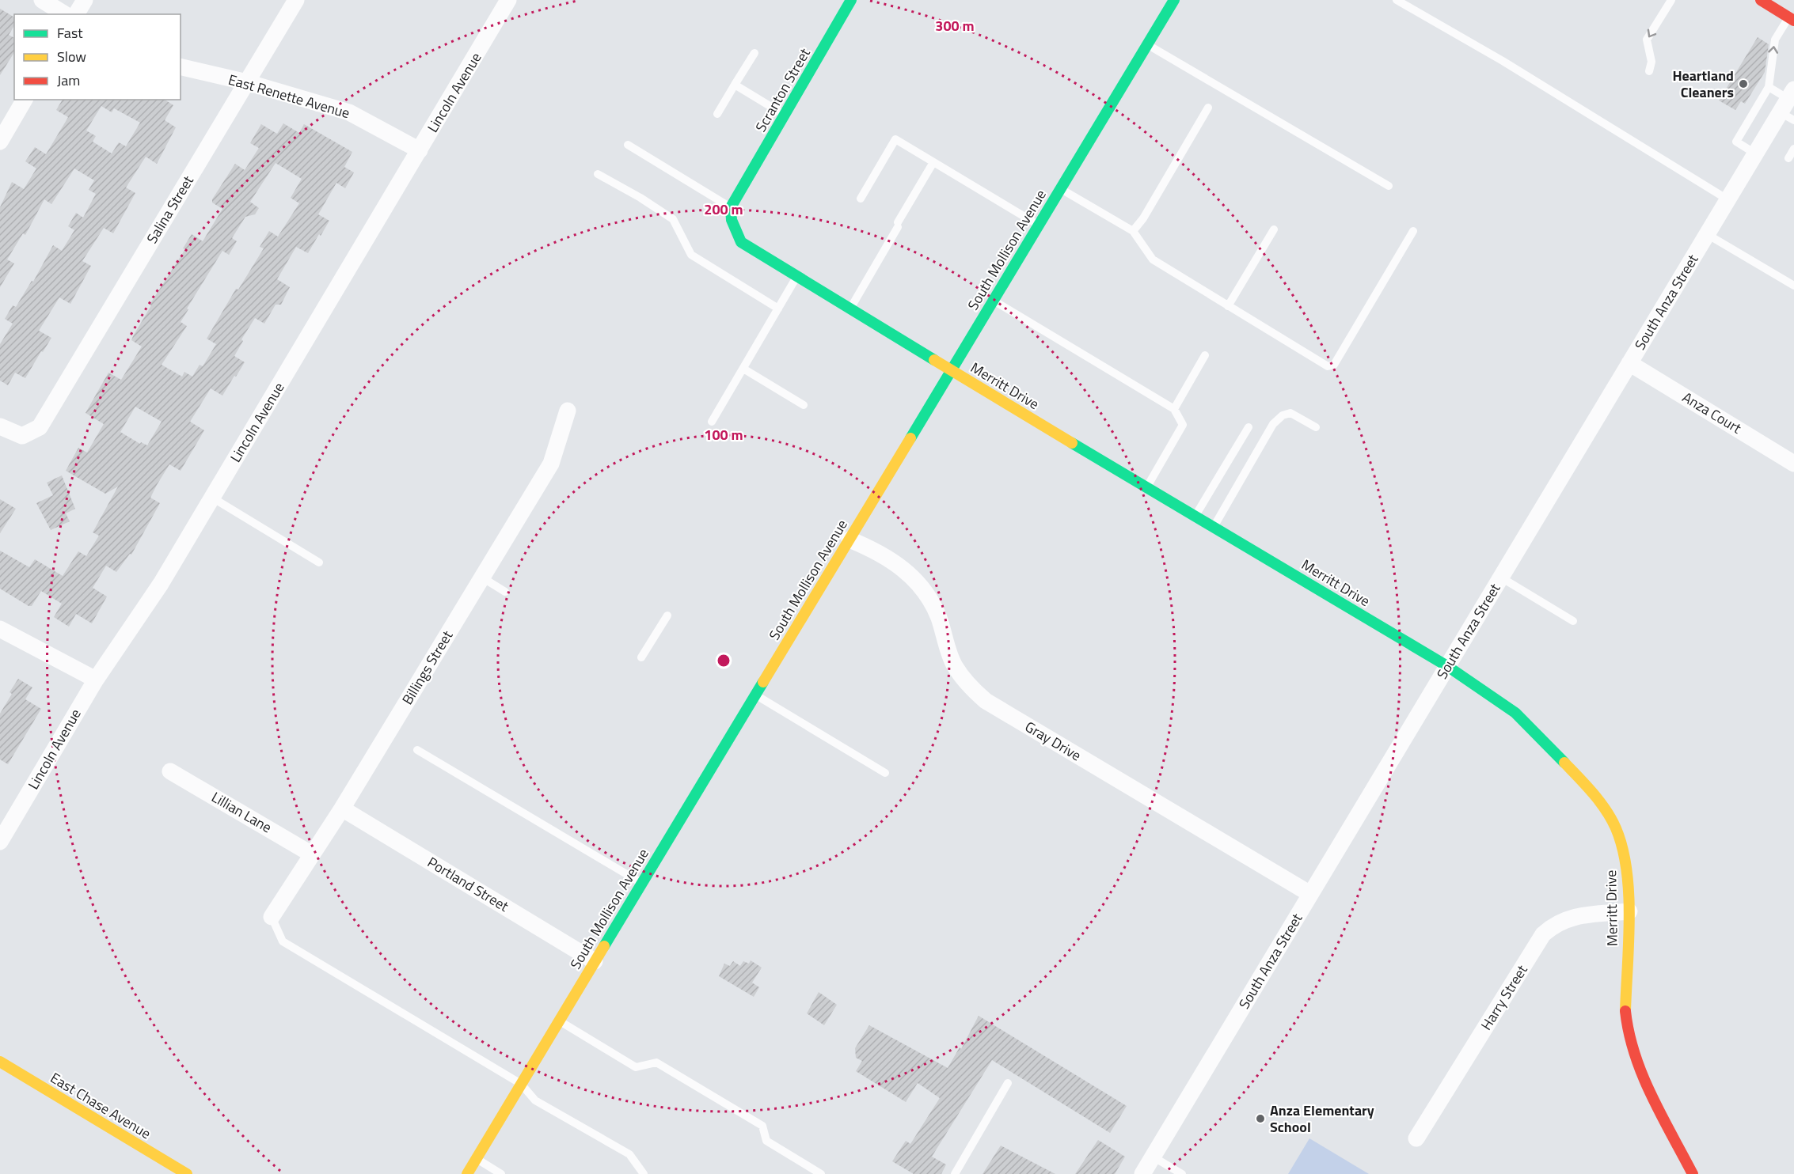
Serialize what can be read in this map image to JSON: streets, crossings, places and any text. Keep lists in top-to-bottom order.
{
  "streets": {
    "street": [
      "Scranton Street",
      "Lincoln Avenue",
      "East Renette Avenue",
      "Salina Street",
      "South Mollison Avenue",
      "South Anza Street",
      "Merritt Drive",
      "Anza Court",
      "Billings Street",
      "Gray Drive",
      "Lillian Lane",
      "Portland Street",
      "Harry Street",
      "East Chase Avenue"
    ]
  },
  "crossings": [
    ["Scranton Street", "Merritt Drive"],
    ["Lincoln Avenue", "East Renette Avenue"],
    ["East Renette Avenue", "Salina Street"],
    ["South Mollison Avenue", "Merritt Drive"],
    ["South Mollison Avenue", "Gray Drive"],
    ["South Mollison Avenue", "Portland Street"],
    ["South Anza Street", "Merritt Drive"],
    ["South Anza Street", "Anza Court"],
    ["South Anza Street", "Gray Drive"],
    ["Merritt Drive", "Harry Street"],
    ["Billings Street", "Lillian Lane"],
    ["Billings Street", "Portland Street"]
  ],
  "places": ["Heartland Cleaners", "Anza Elementary School"],
  "legend": ["Fast", "Slow", "Jam"],
  "rings": ["300 m", "200 m", "100 m"]
}
